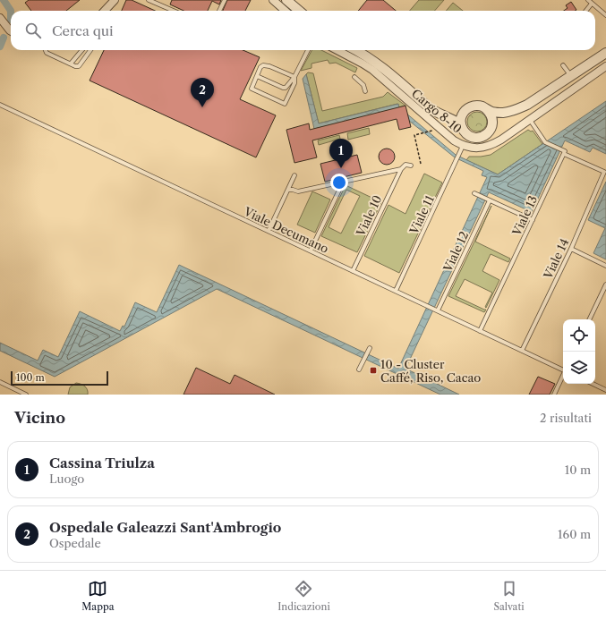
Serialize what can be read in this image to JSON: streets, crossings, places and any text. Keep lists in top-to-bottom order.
{
  "streets": {
    "street": ["Cargo 8-10"],
    "lane": [
      "Viale 11",
      "Viale 10",
      "Viale 13",
      "Viale Decumano",
      "Viale 12",
      "Viale 14"
    ]
  },
  "crossings": [
    ["Cargo 8-10", "Viale 11"],
    ["Viale 11", "Viale Decumano"],
    ["Viale 10", "Viale Decumano"],
    ["Viale 13", "Viale Decumano"],
    ["Viale 13", "Viale 14"],
    ["Viale Decumano", "Viale 12"],
    ["Viale Decumano", "Viale 14"]
  ],
  "places": {
    "transit": ["10 - Cluster Caffé, Riso, Cacao"]
  },
  "scale_bar": "100 m",
  "page": {
    "search": "Cerca qui",
    "pins": ["2", "1"],
    "scale": "100 m",
    "heading": ["Vicino", "2 risultati"],
    "list": [
      {
        "mark": "1",
        "name": "Cassina Triulza",
        "note": "Luogo",
        "value": "10 m"
      },
      {
        "mark": "2",
        "name": "Ospedale Galeazzi Sant'Ambrogio",
        "note": "Ospedale",
        "value": "160 m"
      }
    ],
    "nav": ["Mappa", "Indicazioni", "Salvati"]
  }
}
